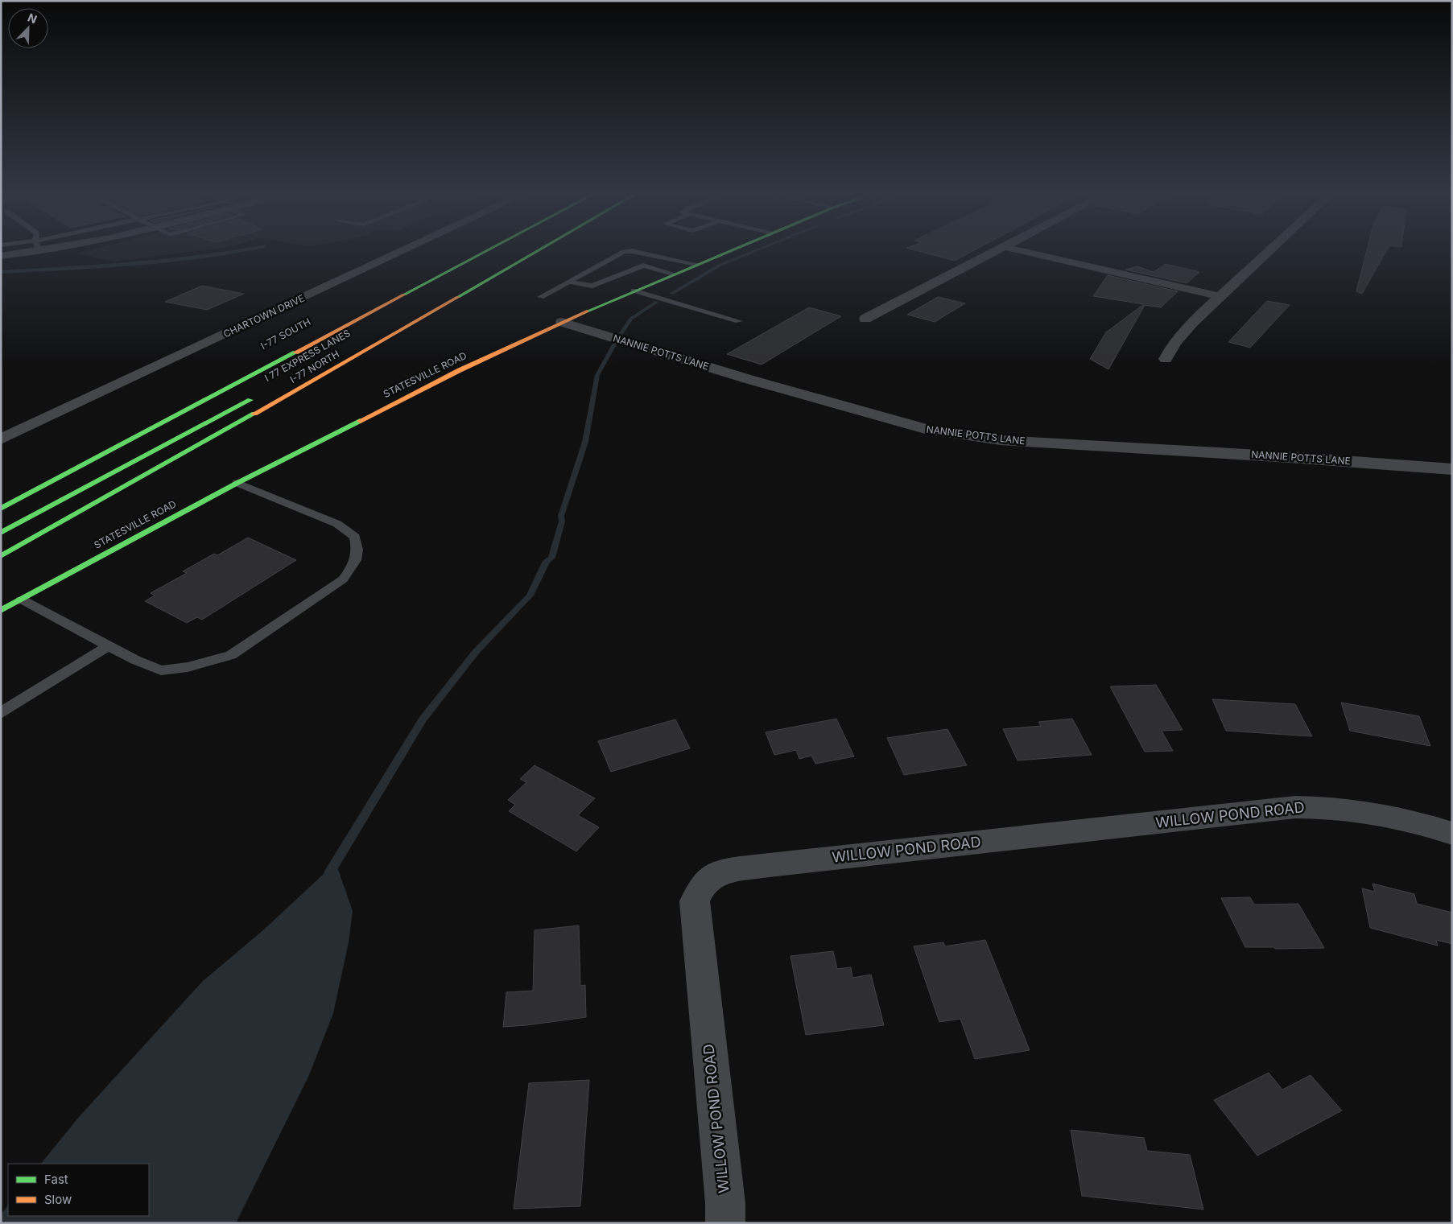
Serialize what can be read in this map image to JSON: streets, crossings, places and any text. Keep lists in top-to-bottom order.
{
  "streets": {
    "main road": ["I 77 EXPRESS LANES", "I-77 NORTH", "STATESVILLE ROAD"],
    "street": ["CHARTOWN DRIVE", "NANNIE POTTS LANE", "WILLOW POND ROAD"]
  },
  "crossings": [
    ["NANNIE POTTS LANE", "STATESVILLE ROAD"]
  ],
  "legend": ["Fast", "Slow"],
  "north": "top right"
}
